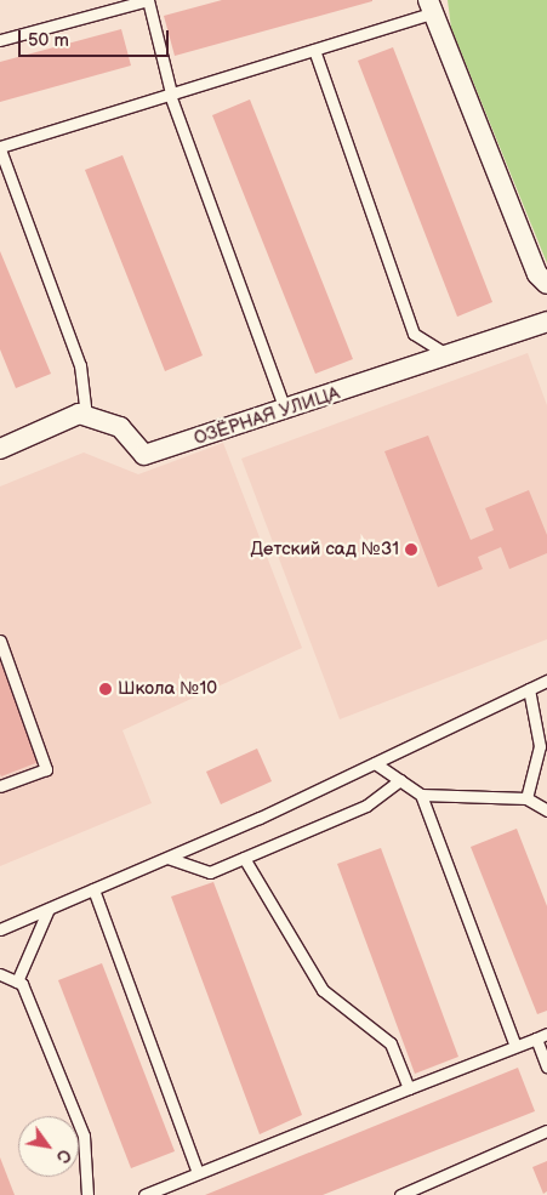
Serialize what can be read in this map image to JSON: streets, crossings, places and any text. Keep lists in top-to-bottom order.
{
  "streets": {
    "street": ["ОЗЁРНАЯ УЛИЦА"]
  },
  "places": ["Детский сад №31", "Школа №10"],
  "scale_bar": "50 m",
  "north": "bottom right"
}
